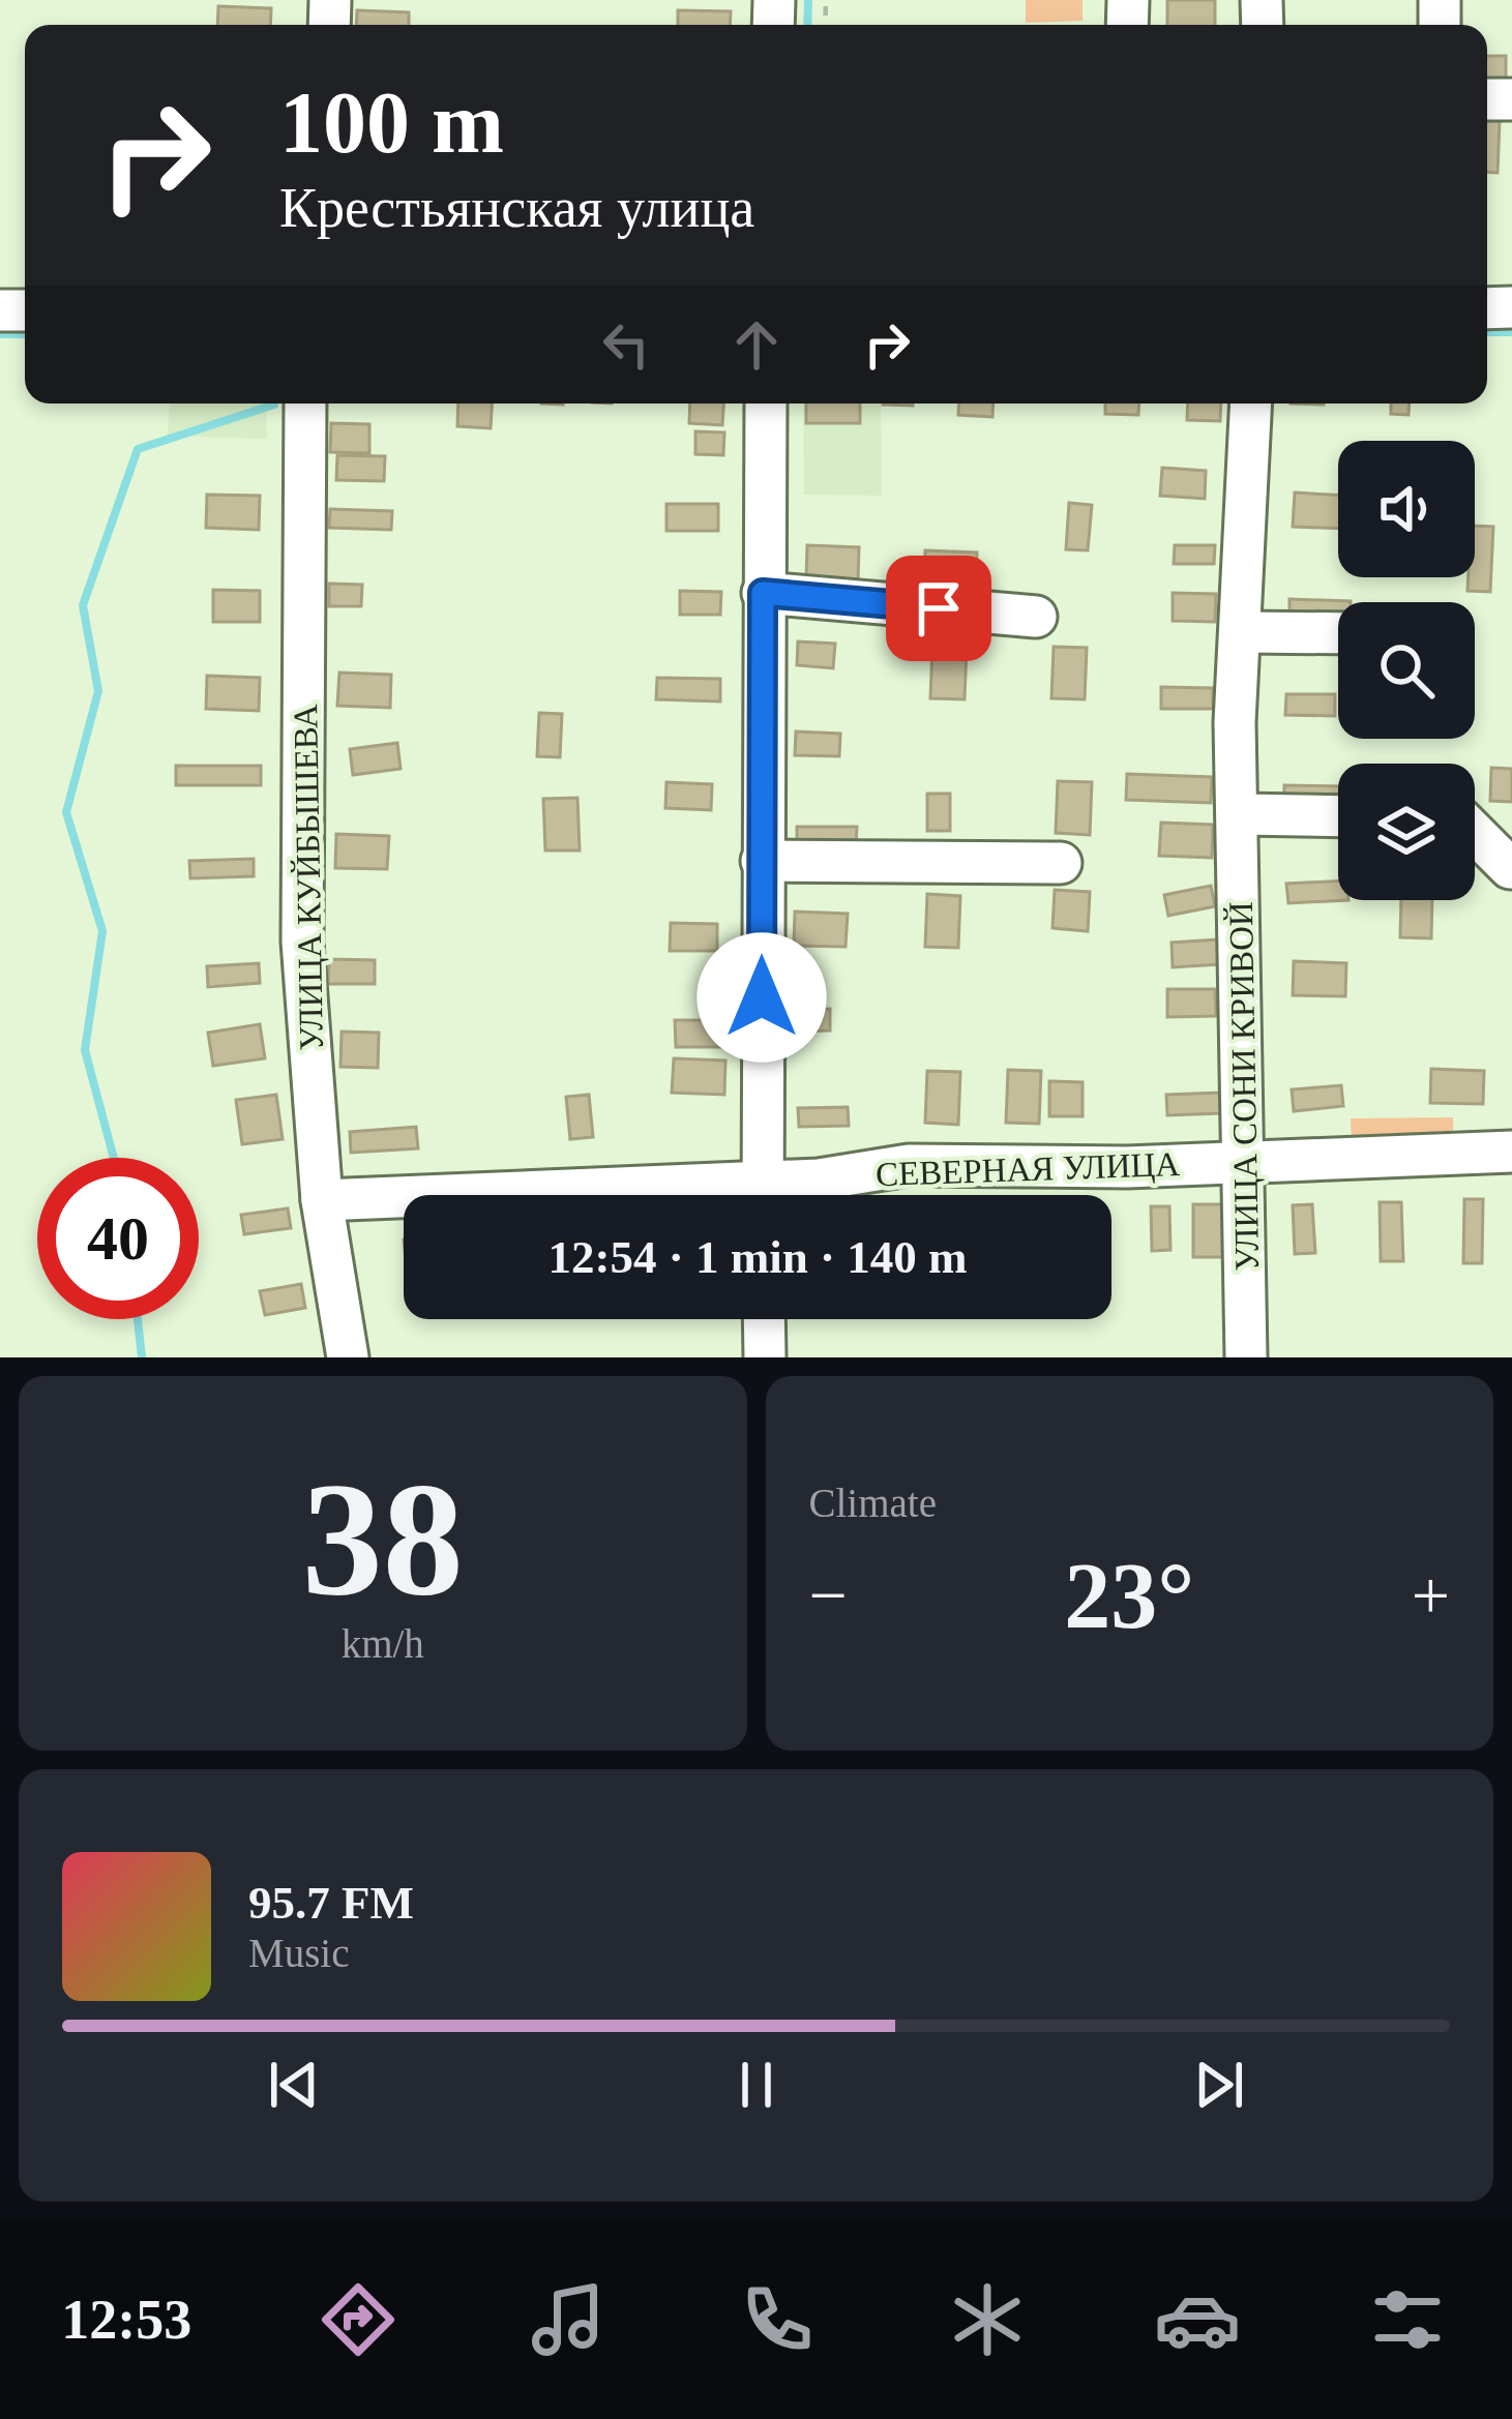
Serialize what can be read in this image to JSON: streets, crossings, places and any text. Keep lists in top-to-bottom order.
{
  "streets": {
    "street": ["УЛИЦА КУЙБЫШЕВА", "УЛИЦА СОНИ КРИВОЙ", "СЕВЕРНАЯ УЛИЦА"]
  },
  "crossings": [
    ["УЛИЦА КУЙБЫШЕВА", "СЕВЕРНАЯ УЛИЦА"],
    ["УЛИЦА СОНИ КРИВОЙ", "СЕВЕРНАЯ УЛИЦА"]
  ],
  "page": {
    "turn": ["100 m", "Крестьянская улица"],
    "limit": "40",
    "trip": "12:54 · 1 min · 140 m",
    "tile": [
      ["38", "km/h"],
      "Climate"
    ],
    "heat": ["−", "23°", "+"],
    "song": ["95.7 FM", "Music"],
    "tabs": "12:53"
  }
}
